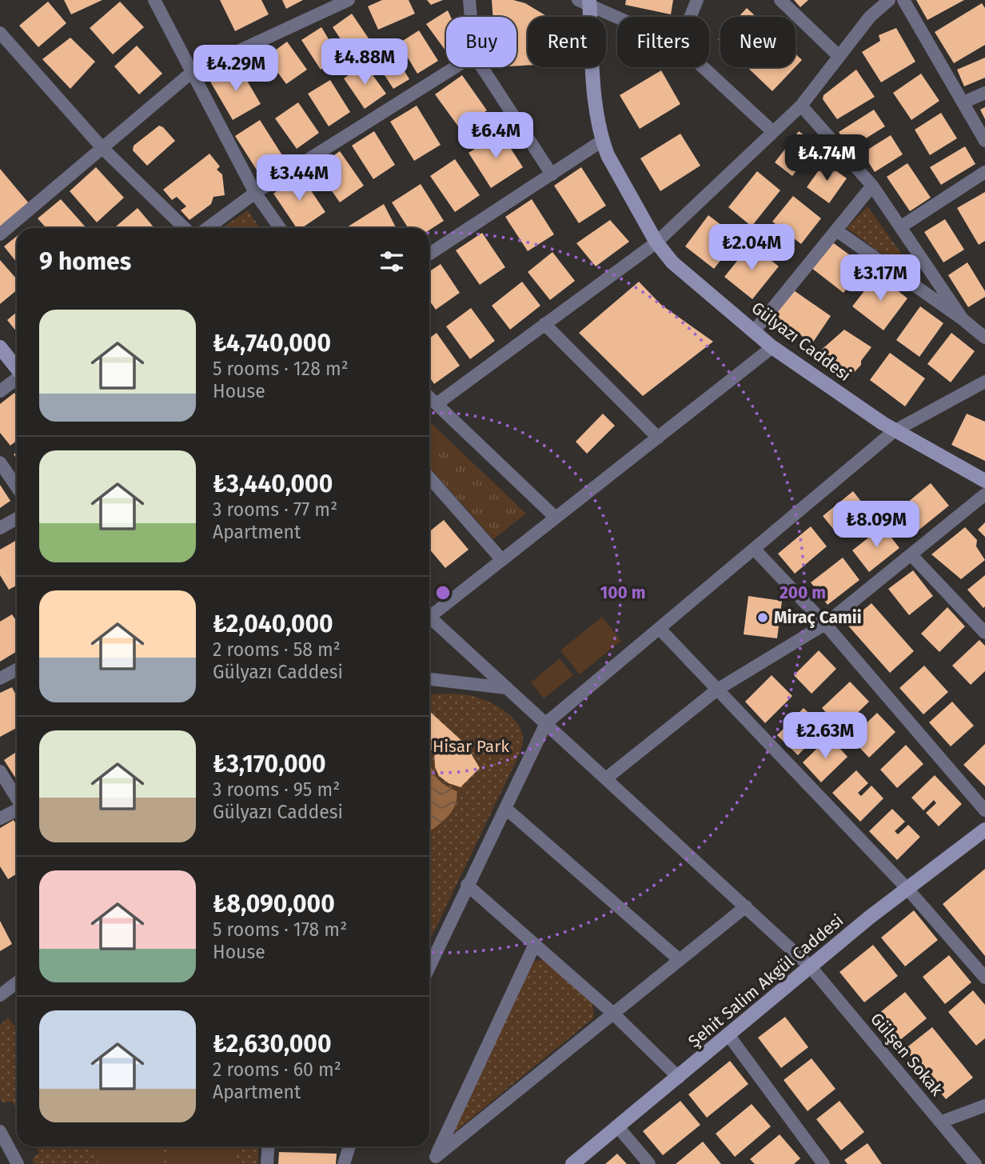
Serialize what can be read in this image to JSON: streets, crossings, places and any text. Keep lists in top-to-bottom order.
{
  "streets": {
    "street": ["Gülyazı Caddesi", "Şehit Salim Akgül Caddesi", "Gülşen Sokak"]
  },
  "crossings": [
    ["Şehit Salim Akgül Caddesi", "Gülşen Sokak"]
  ],
  "parks": ["Hisar Park"],
  "places": ["Miraç Camii"],
  "page": {
    "chip": [
      "Buy",
      "Rent",
      "Filters",
      "New"
    ],
    "price": [
      "₺4.88M",
      "₺4.29M",
      "₺6.4M",
      "₺4.74M",
      "₺3.44M",
      "₺2.04M",
      "₺3.17M",
      "₺8.09M",
      "₺2.63M"
    ],
    "heading": "9 homes",
    "list": [
      {
        "name": "₺4,740,000",
        "note": "5 rooms · 128 m² · House"
      },
      {
        "name": "₺3,440,000",
        "note": "3 rooms · 77 m² · Apartment"
      },
      {
        "name": "₺2,040,000",
        "note": "2 rooms · 58 m² · Gülyazı Caddesi"
      },
      {
        "name": "₺3,170,000",
        "note": "3 rooms · 95 m² · Gülyazı Caddesi"
      },
      {
        "name": "₺8,090,000",
        "note": "5 rooms · 178 m² · House"
      },
      {
        "name": "₺2,630,000",
        "note": "2 rooms · 60 m² · Apartment"
      }
    ]
  },
  "rings": ["100 m", "200 m"]
}
